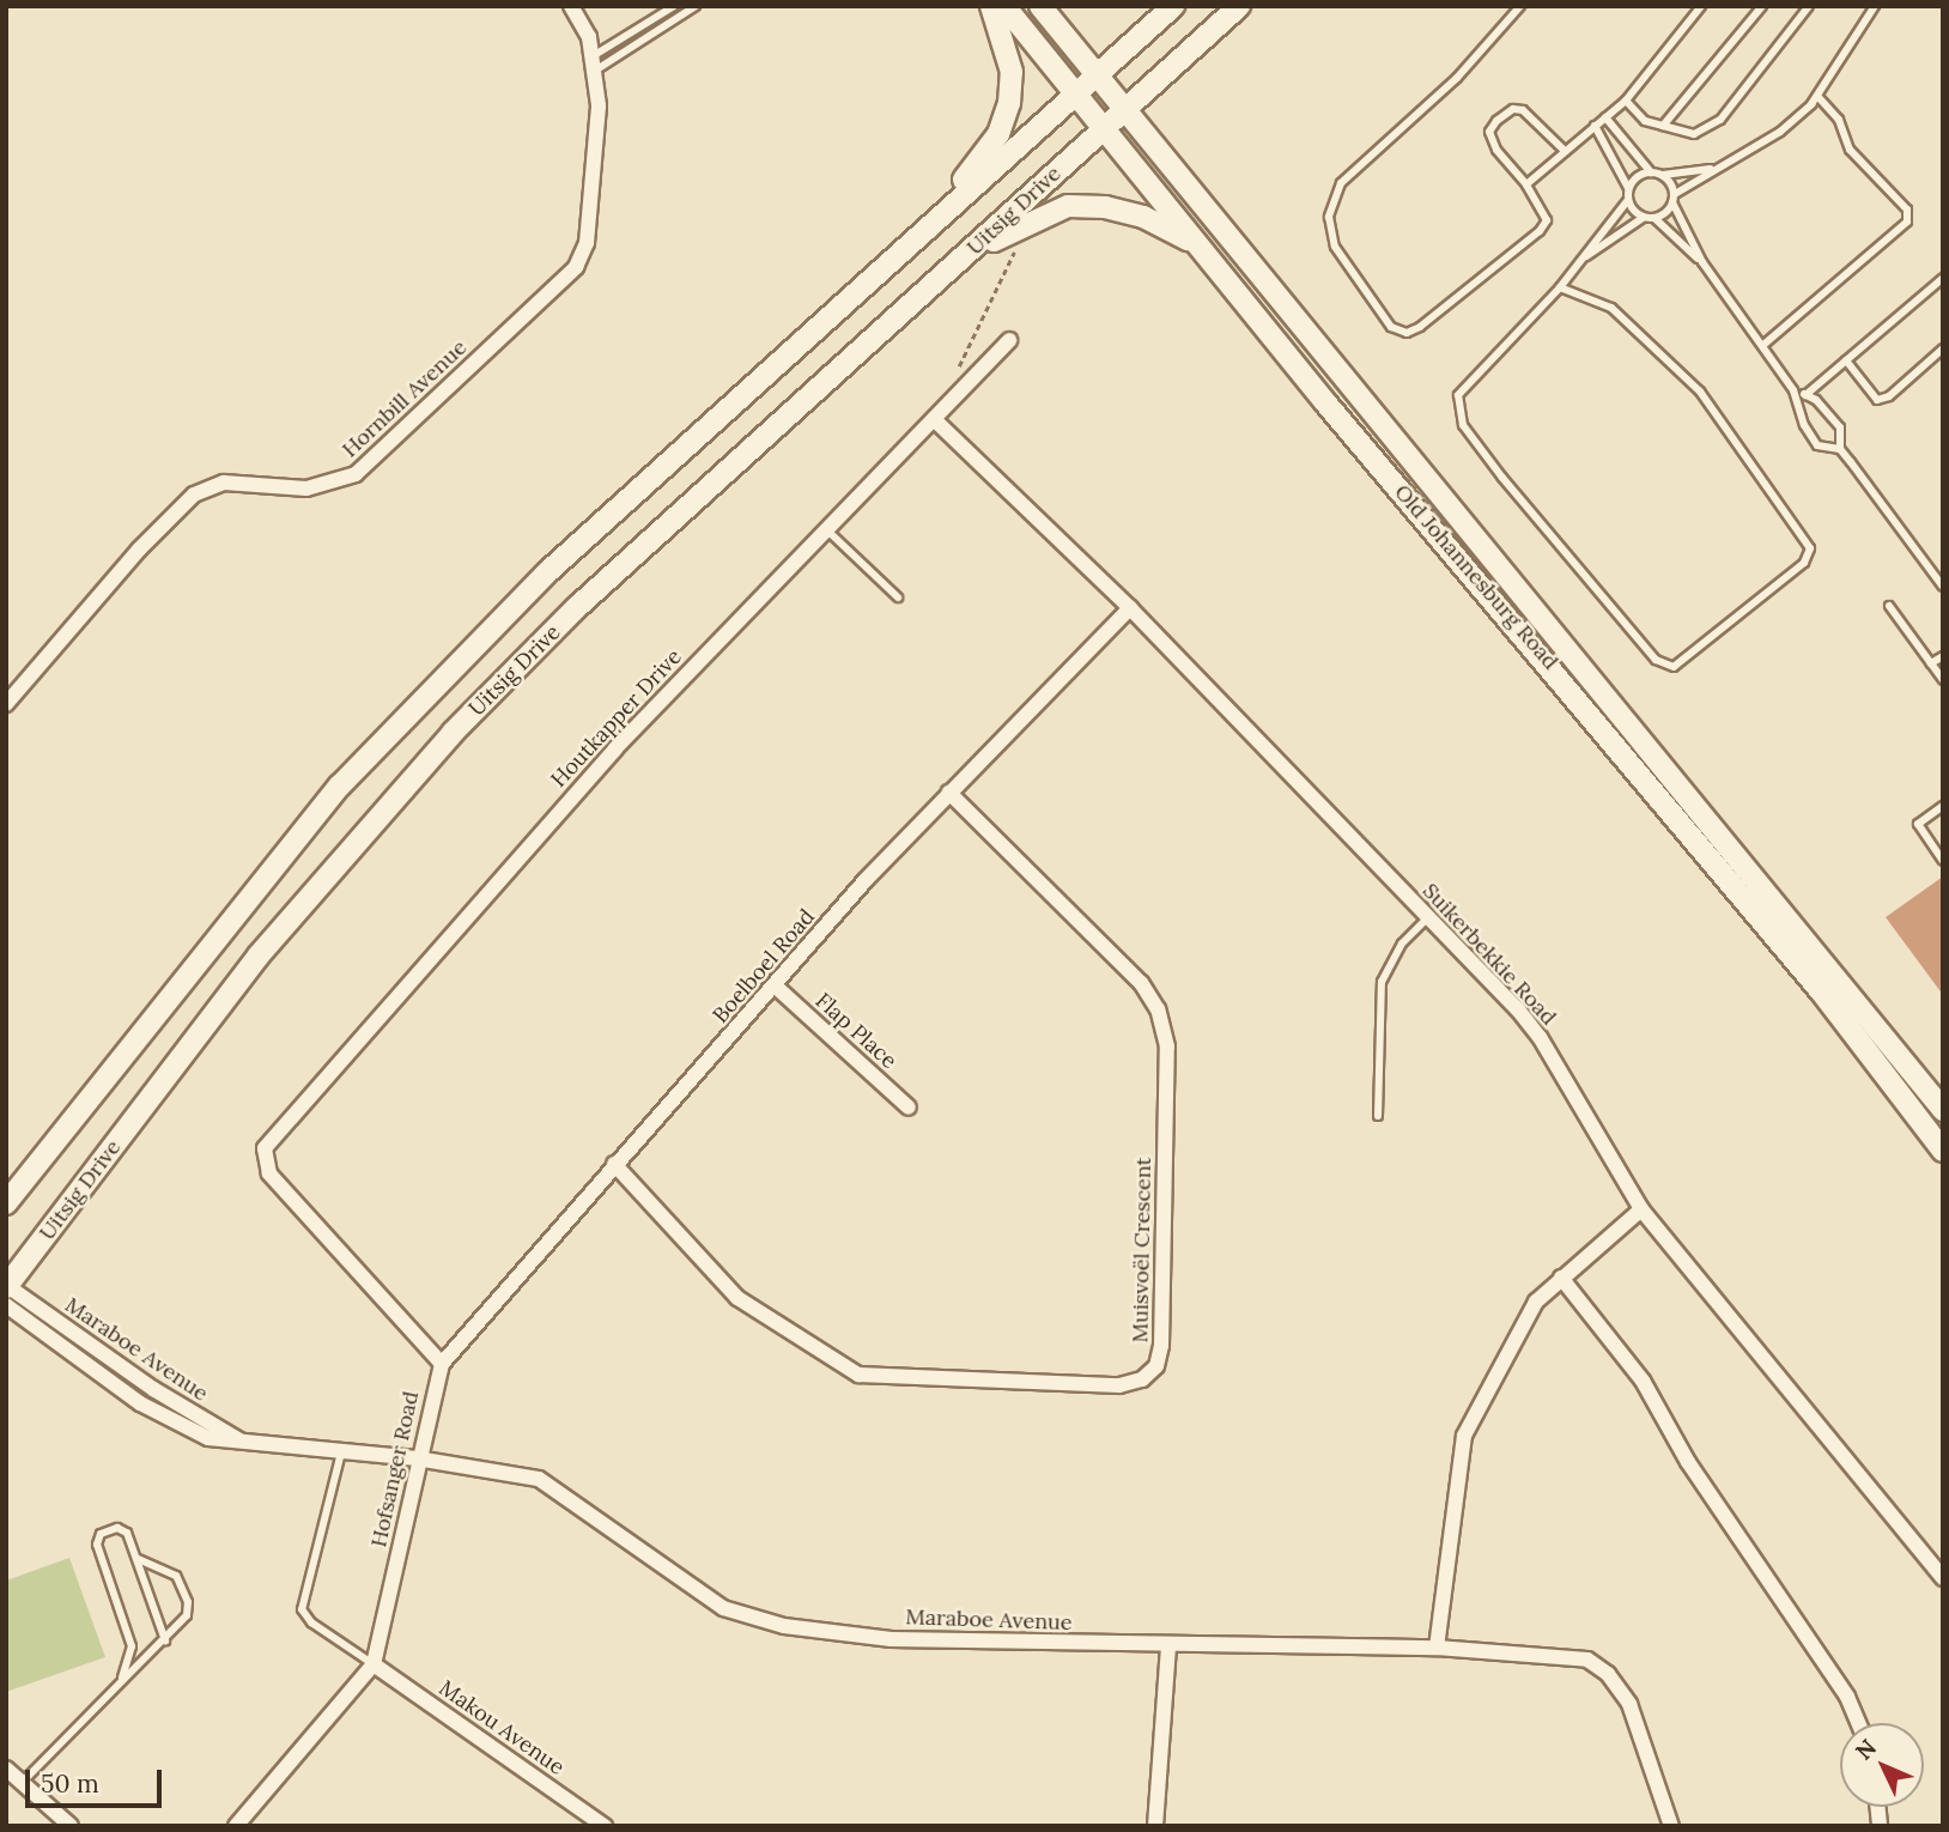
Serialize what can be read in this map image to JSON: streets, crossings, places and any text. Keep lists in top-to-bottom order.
{
  "streets": {
    "main road": ["Uitsig Drive", "Old Johannesburg Road"],
    "street": [
      "Hornbill Avenue",
      "Houtkapper Drive",
      "Suikerbekkie Road",
      "Boelboel Road",
      "Flap Place",
      "Muisvoël Crescent",
      "Maraboe Avenue",
      "Hofsanger Road",
      "Makou Avenue"
    ]
  },
  "crossings": [
    ["Uitsig Drive", "Old Johannesburg Road"],
    ["Uitsig Drive", "Maraboe Avenue"],
    ["Houtkapper Drive", "Suikerbekkie Road"],
    ["Houtkapper Drive", "Boelboel Road"],
    ["Houtkapper Drive", "Hofsanger Road"],
    ["Suikerbekkie Road", "Boelboel Road"],
    ["Boelboel Road", "Flap Place"],
    ["Boelboel Road", "Muisvoël Crescent"],
    ["Boelboel Road", "Hofsanger Road"],
    ["Maraboe Avenue", "Hofsanger Road"],
    ["Hofsanger Road", "Makou Avenue"]
  ],
  "scale_bar": "50 m",
  "north": "top left"
}
